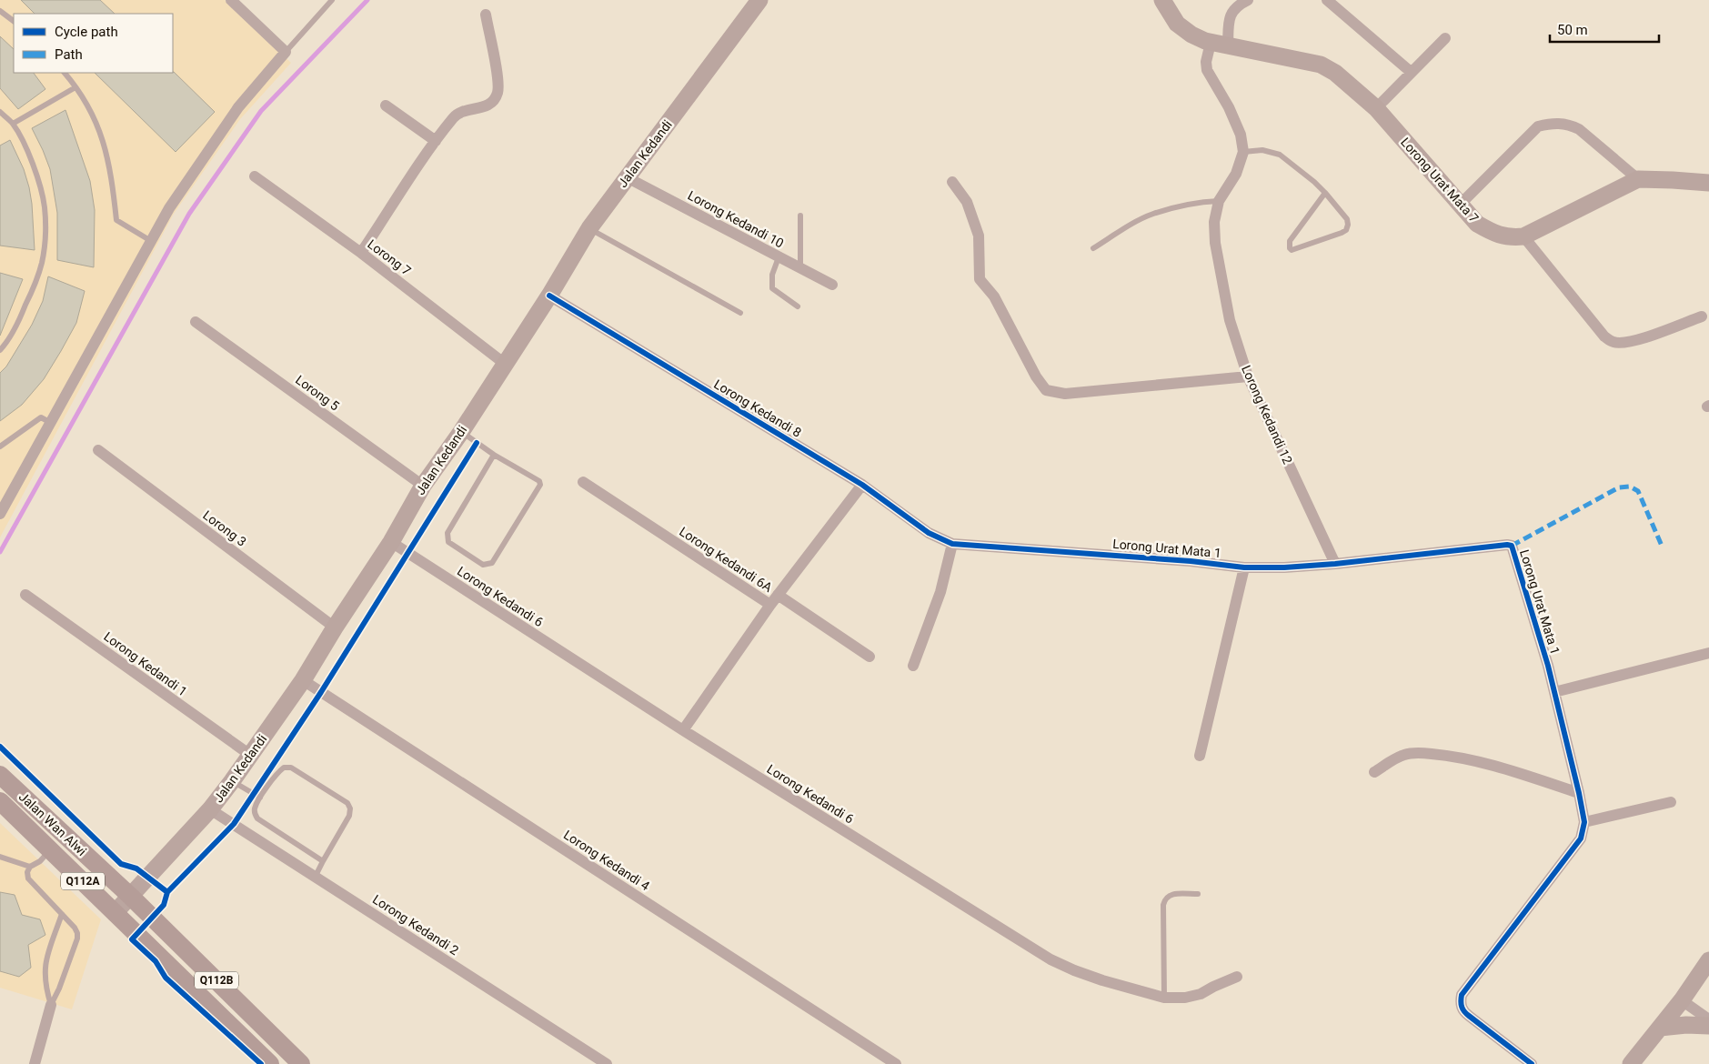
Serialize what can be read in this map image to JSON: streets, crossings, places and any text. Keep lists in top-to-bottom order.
{
  "streets": {
    "main road": ["Jalan Wan Alwi", "Q112A", "Q112B"],
    "street": [
      "Jalan Kedandi",
      "Lorong Urat Mata 7",
      "Lorong Kedandi 10",
      "Lorong 7",
      "Lorong 5",
      "Lorong Kedandi 8",
      "Lorong Kedandi 12",
      "Lorong 3",
      "Lorong Urat Mata 1",
      "Lorong Kedandi 6A",
      "Lorong Kedandi 6",
      "Lorong Kedandi 1",
      "Lorong Kedandi 4",
      "Lorong Kedandi 2"
    ]
  },
  "crossings": [
    ["Jalan Kedandi", "Lorong Kedandi 10"],
    ["Jalan Kedandi", "Lorong 7"],
    ["Jalan Kedandi", "Lorong 5"],
    ["Jalan Kedandi", "Lorong Kedandi 8"],
    ["Jalan Kedandi", "Lorong 3"],
    ["Jalan Kedandi", "Lorong Kedandi 6"],
    ["Jalan Kedandi", "Lorong Kedandi 1"],
    ["Jalan Kedandi", "Jalan Wan Alwi"],
    ["Jalan Kedandi", "Lorong Kedandi 4"],
    ["Jalan Kedandi", "Lorong Kedandi 2"],
    ["Lorong Kedandi 8", "Lorong Urat Mata 1"],
    ["Lorong Kedandi 12", "Lorong Urat Mata 1"],
    ["Lorong Kedandi 6A", "Lorong Kedandi 6"]
  ],
  "legend": ["Cycle path", "Path"],
  "scale_bar": "50 m"
}
